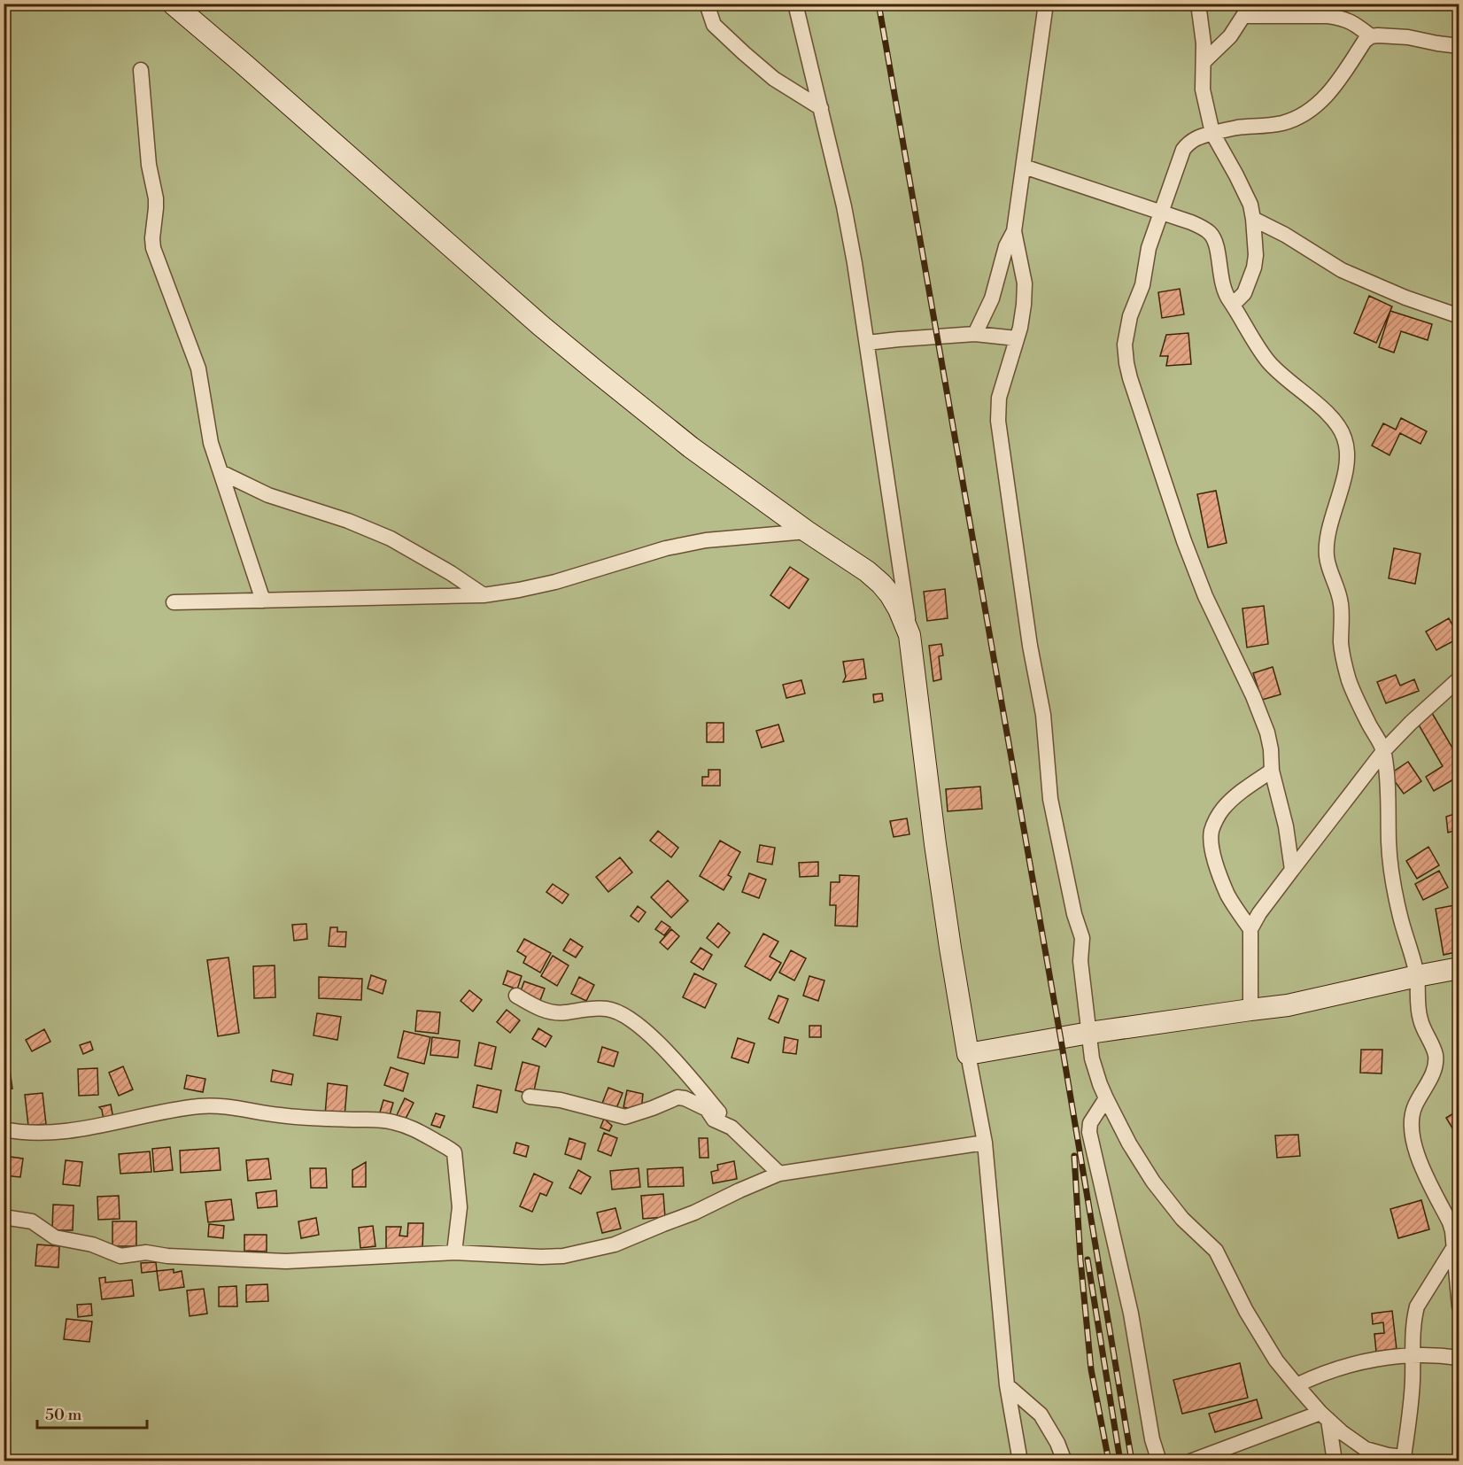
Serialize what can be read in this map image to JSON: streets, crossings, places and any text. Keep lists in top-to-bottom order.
{
  "scale_bar": "50 m"
}
